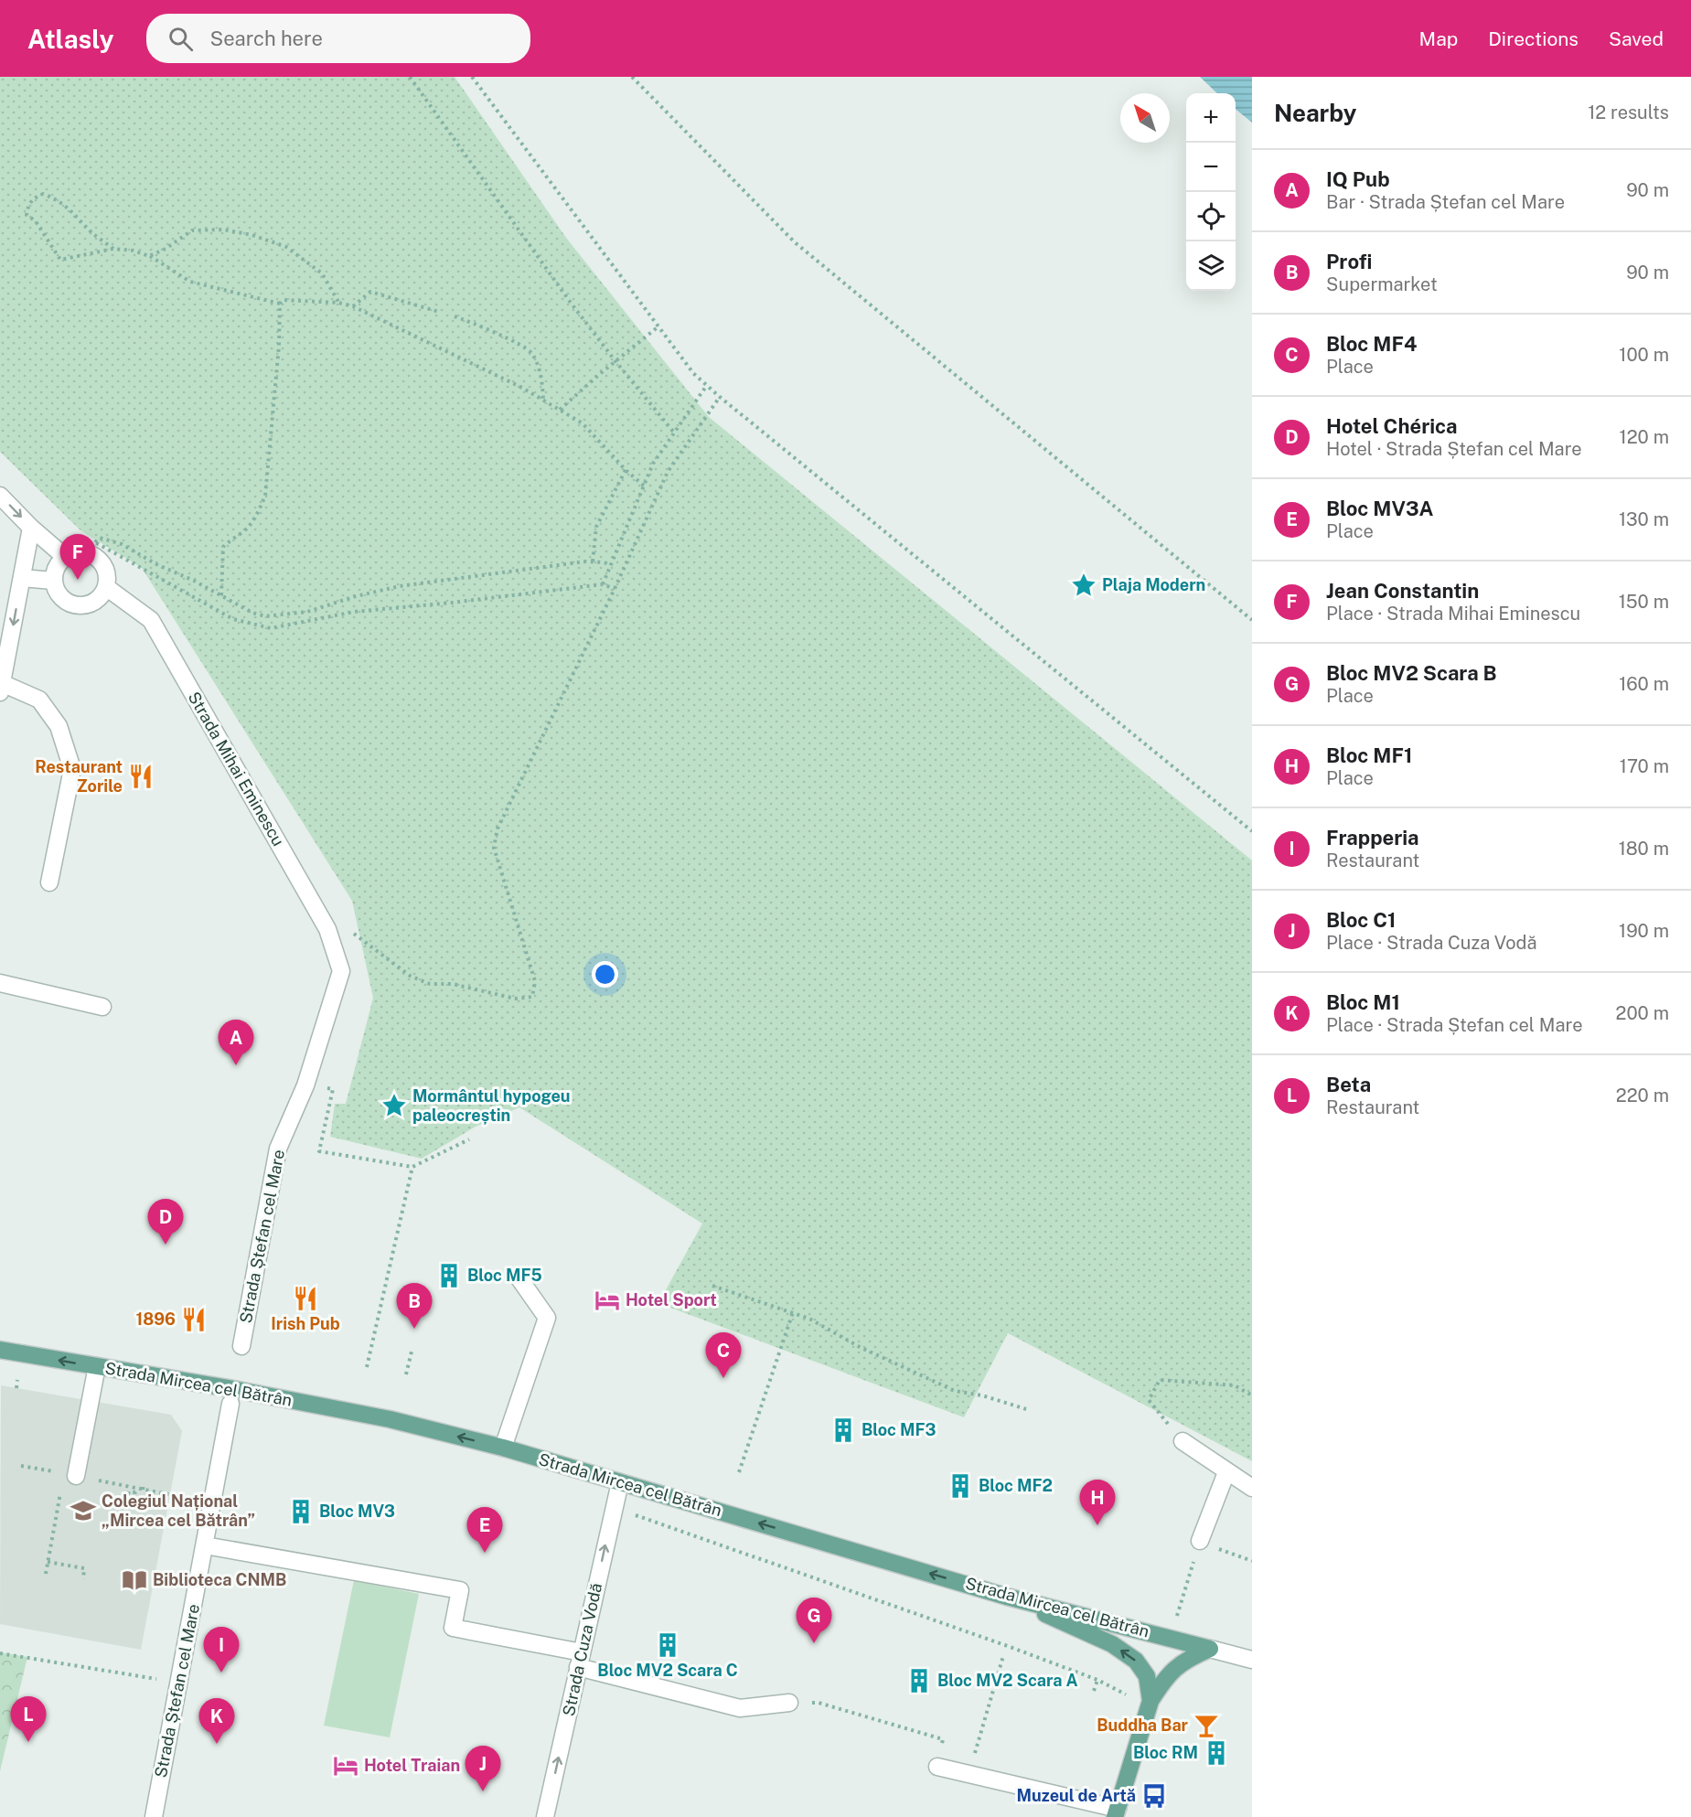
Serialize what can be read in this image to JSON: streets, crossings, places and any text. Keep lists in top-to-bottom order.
{
  "streets": {
    "main road": ["Strada Mircea cel Bătrân"],
    "street": ["Strada Mihai Eminescu", "Strada Ștefan cel Mare", "Strada Cuza Vodă"]
  },
  "crossings": [
    ["Strada Mihai Eminescu", "Strada Ștefan cel Mare"],
    ["Strada Mircea cel Bătrân", "Strada Cuza Vodă"]
  ],
  "one_way": ["Strada Mircea cel Bătrân", "Strada Cuza Vodă"],
  "places": {
    "place": ["Plaja Modern", "Mormântul hypogeu paleocreștin"],
    "restaurant": ["Restaurant Zorile", "Irish Pub", "1896"],
    "building": [
      "Bloc MF5",
      "Bloc MF3",
      "Bloc MF2",
      "Bloc MV3",
      "Bloc MV2 Scara C",
      "Bloc MV2 Scara A",
      "Bloc RM"
    ],
    "hotel": ["Hotel Sport", "Hotel Traian"],
    "school or university": ["Colegiul Național „Mircea cel Bătrân”"],
    "library": ["Biblioteca CNMB"],
    "bar": ["Buddha Bar"],
    "bus stop": ["Muzeul de Artă"]
  },
  "north": "top left",
  "page": {
    "header": "Atlasly",
    "search": "Search here",
    "nav": ["Map", "Directions", "Saved"],
    "heading": ["Nearby", "12 results"],
    "map_buttons": ["+", "−"],
    "list": [
      {
        "mark": "A",
        "name": "IQ Pub",
        "note": "Bar · Strada Ștefan cel Mare",
        "value": "90 m"
      },
      {
        "mark": "B",
        "name": "Profi",
        "note": "Supermarket",
        "value": "90 m"
      },
      {
        "mark": "C",
        "name": "Bloc MF4",
        "note": "Place",
        "value": "100 m"
      },
      {
        "mark": "D",
        "name": "Hotel Chérica",
        "note": "Hotel · Strada Ștefan cel Mare",
        "value": "120 m"
      },
      {
        "mark": "E",
        "name": "Bloc MV3A",
        "note": "Place",
        "value": "130 m"
      },
      {
        "mark": "F",
        "name": "Jean Constantin",
        "note": "Place · Strada Mihai Eminescu",
        "value": "150 m"
      },
      {
        "mark": "G",
        "name": "Bloc MV2 Scara B",
        "note": "Place",
        "value": "160 m"
      },
      {
        "mark": "H",
        "name": "Bloc MF1",
        "note": "Place",
        "value": "170 m"
      },
      {
        "mark": "I",
        "name": "Frapperia",
        "note": "Restaurant",
        "value": "180 m"
      },
      {
        "mark": "J",
        "name": "Bloc C1",
        "note": "Place · Strada Cuza Vodă",
        "value": "190 m"
      },
      {
        "mark": "K",
        "name": "Bloc M1",
        "note": "Place · Strada Ștefan cel Mare",
        "value": "200 m"
      },
      {
        "mark": "L",
        "name": "Beta",
        "note": "Restaurant",
        "value": "220 m"
      }
    ],
    "pins": [
      "F",
      "A",
      "D",
      "B",
      "C",
      "H",
      "E",
      "G",
      "I",
      "L",
      "K",
      "J"
    ]
  }
}
